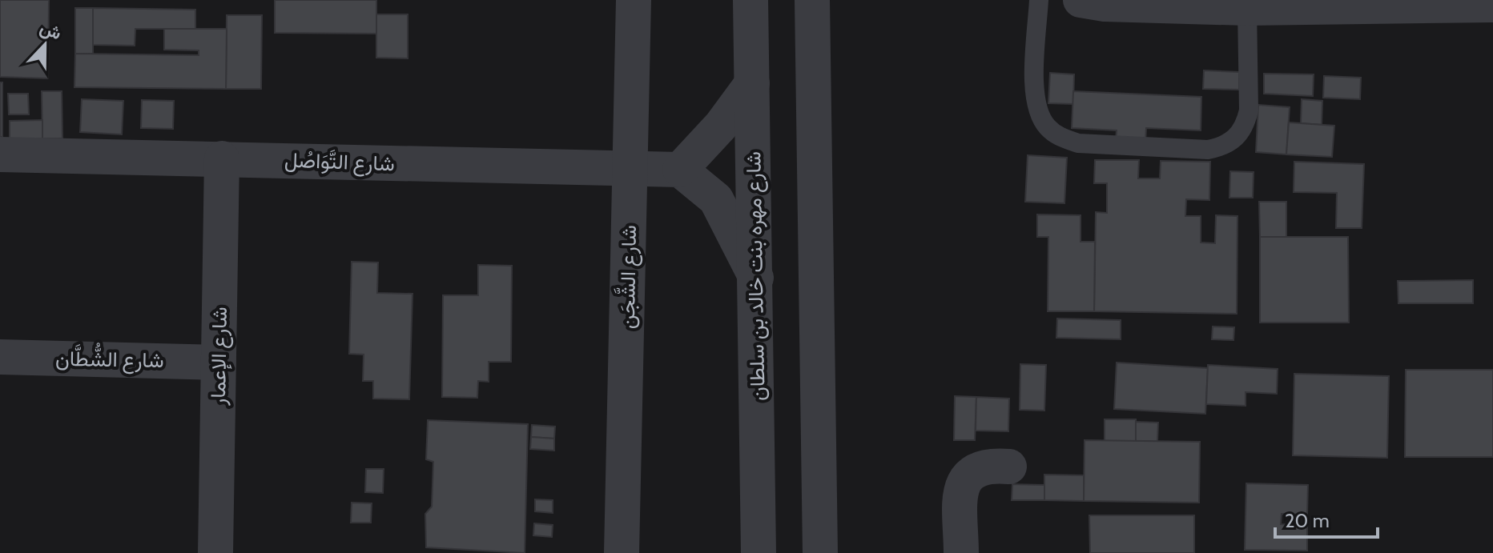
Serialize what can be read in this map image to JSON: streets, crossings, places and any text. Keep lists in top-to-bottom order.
{
  "streets": {
    "street": [
      "شارع التَّوَاصُل",
      "شارع مهره بنت خالد بن سلطان",
      "شارع الشَّجَن",
      "شارع الإعمار",
      "شارع الشُّطَّان"
    ]
  },
  "crossings": [
    ["شارع التَّوَاصُل", "شارع الشَّجَن"],
    ["شارع التَّوَاصُل", "شارع الإعمار"],
    ["شارع الإعمار", "شارع الشُّطَّان"]
  ],
  "scale_bar": "20 m",
  "north": "top"
}
